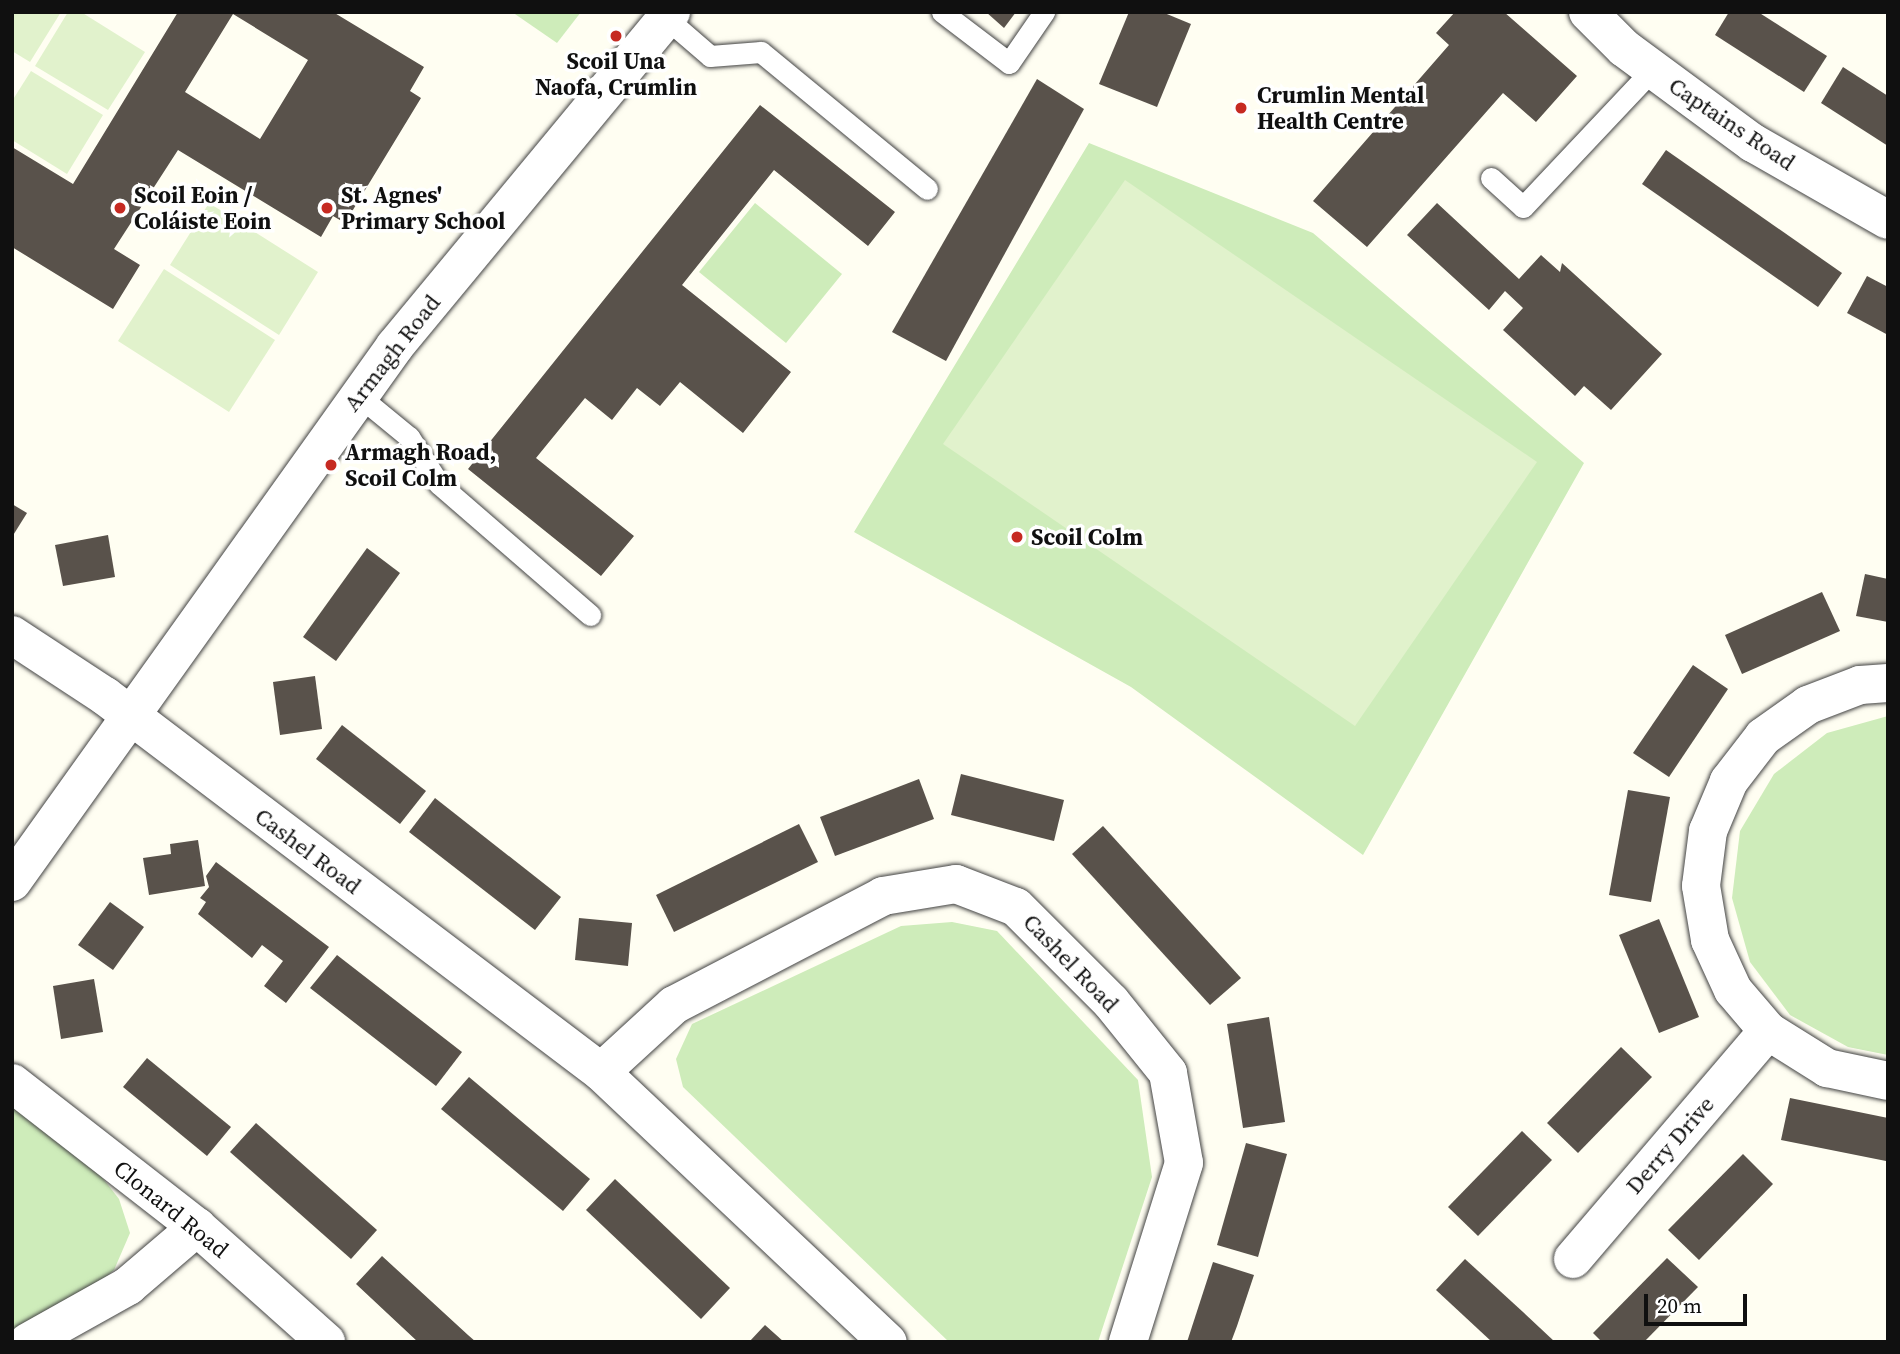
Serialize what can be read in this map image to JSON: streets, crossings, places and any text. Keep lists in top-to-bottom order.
{
  "streets": {
    "street": [
      "Captains Road",
      "Armagh Road",
      "Cashel Road",
      "Derry Drive",
      "Clonard Road"
    ]
  },
  "crossings": [
    ["Armagh Road", "Cashel Road"]
  ],
  "places": [
    "Scoil Una Naofa, Crumlin",
    "Crumlin Mental Health Centre",
    "Scoil Eoin / Coláiste Eoin",
    "St. Agnes' Primary School",
    "Armagh Road, Scoil Colm",
    "Scoil Colm"
  ],
  "scale_bar": "20 m"
}
